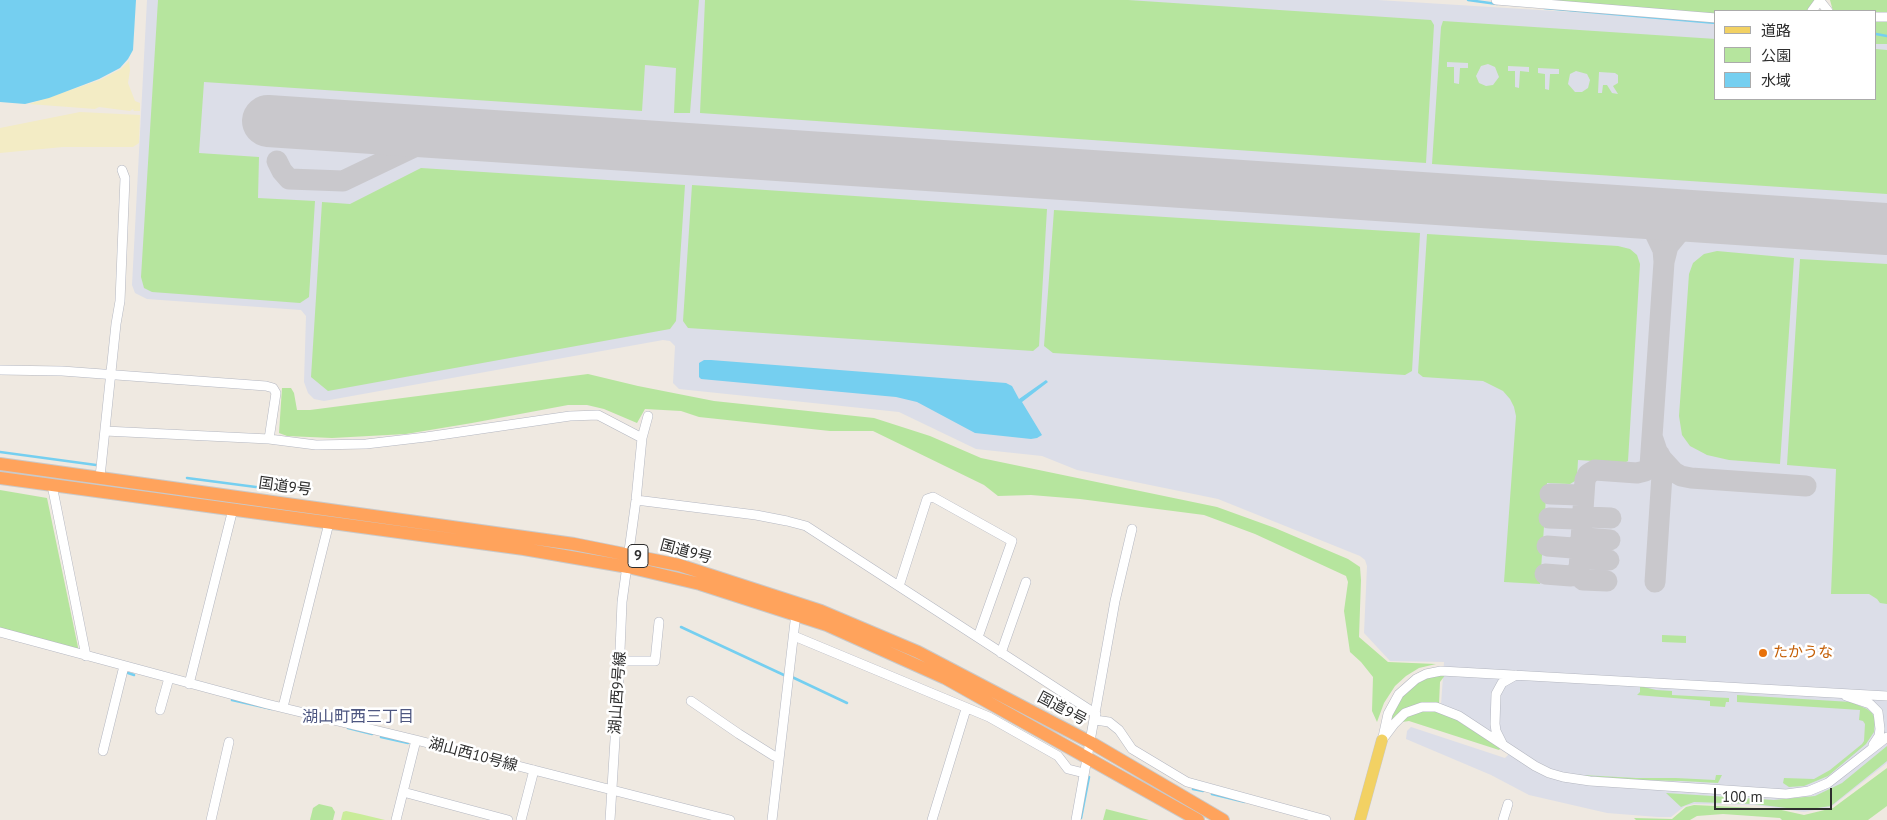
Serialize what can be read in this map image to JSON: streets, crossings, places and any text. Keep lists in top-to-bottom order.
{
  "streets": {
    "highway": ["国道9号", "9"],
    "street": ["湖山西9号線", "湖山西10号線"]
  },
  "crossings": [
    ["国道9号", "湖山西9号線"],
    ["湖山西9号線", "湖山西10号線"]
  ],
  "districts": ["湖山町西三丁目"],
  "places": ["たかうな"],
  "legend": ["道路", "公園", "水域"],
  "scale_bar": "100 m"
}
